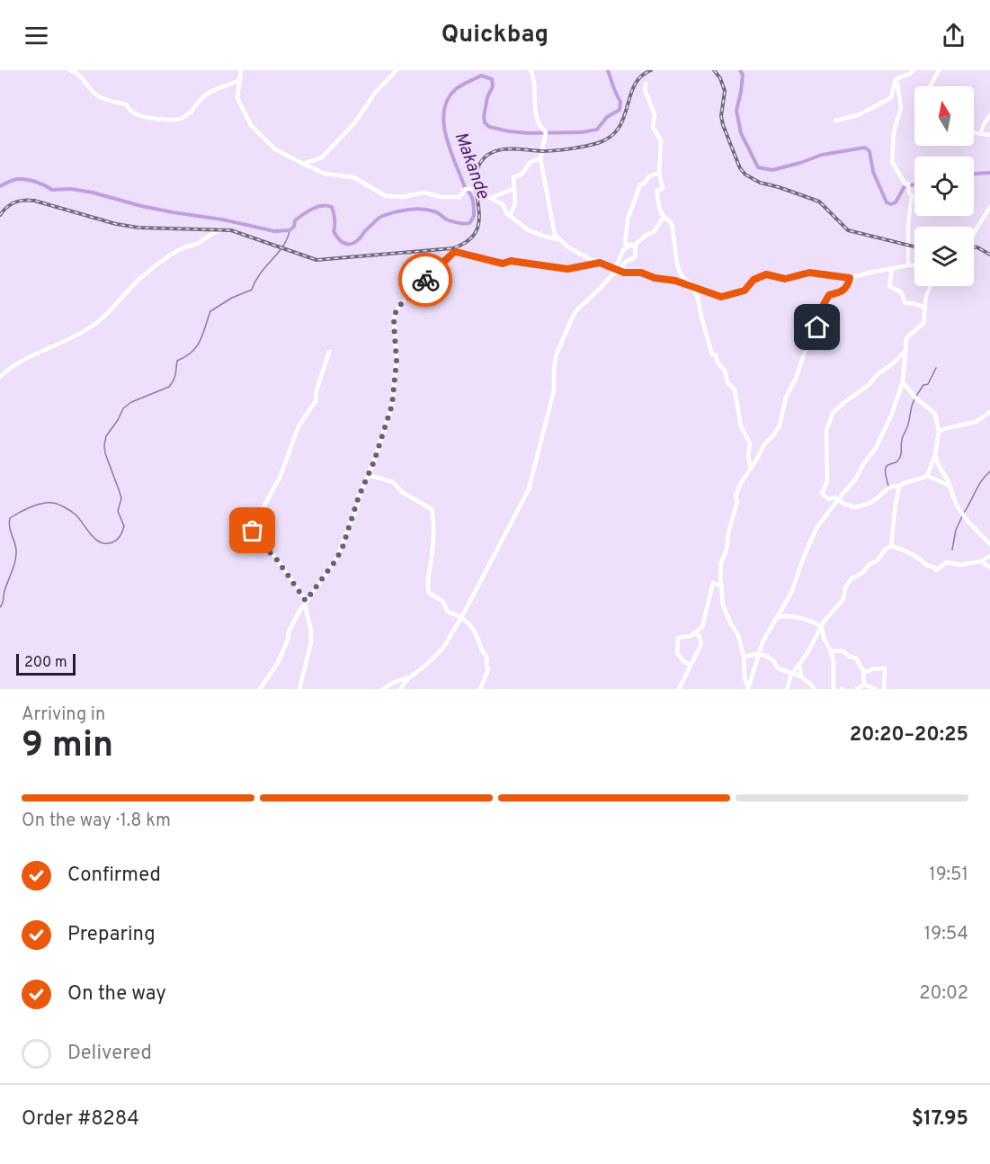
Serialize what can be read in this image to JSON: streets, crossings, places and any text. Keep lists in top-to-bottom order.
{
  "water": ["Makande"],
  "scale_bar": "200 m",
  "north": "top",
  "page": {
    "header": "Quickbag",
    "scale": "200 m",
    "heading": ["9 min", "Arriving in", "20:20–20:25"],
    "panel": ["Order #8284", "$17.95"],
    "bar": "On the way · 1.8 km",
    "list": [
      ["Confirmed", "19:51"],
      ["Preparing", "19:54"],
      ["On the way", "20:02"],
      "Delivered"
    ]
  }
}
